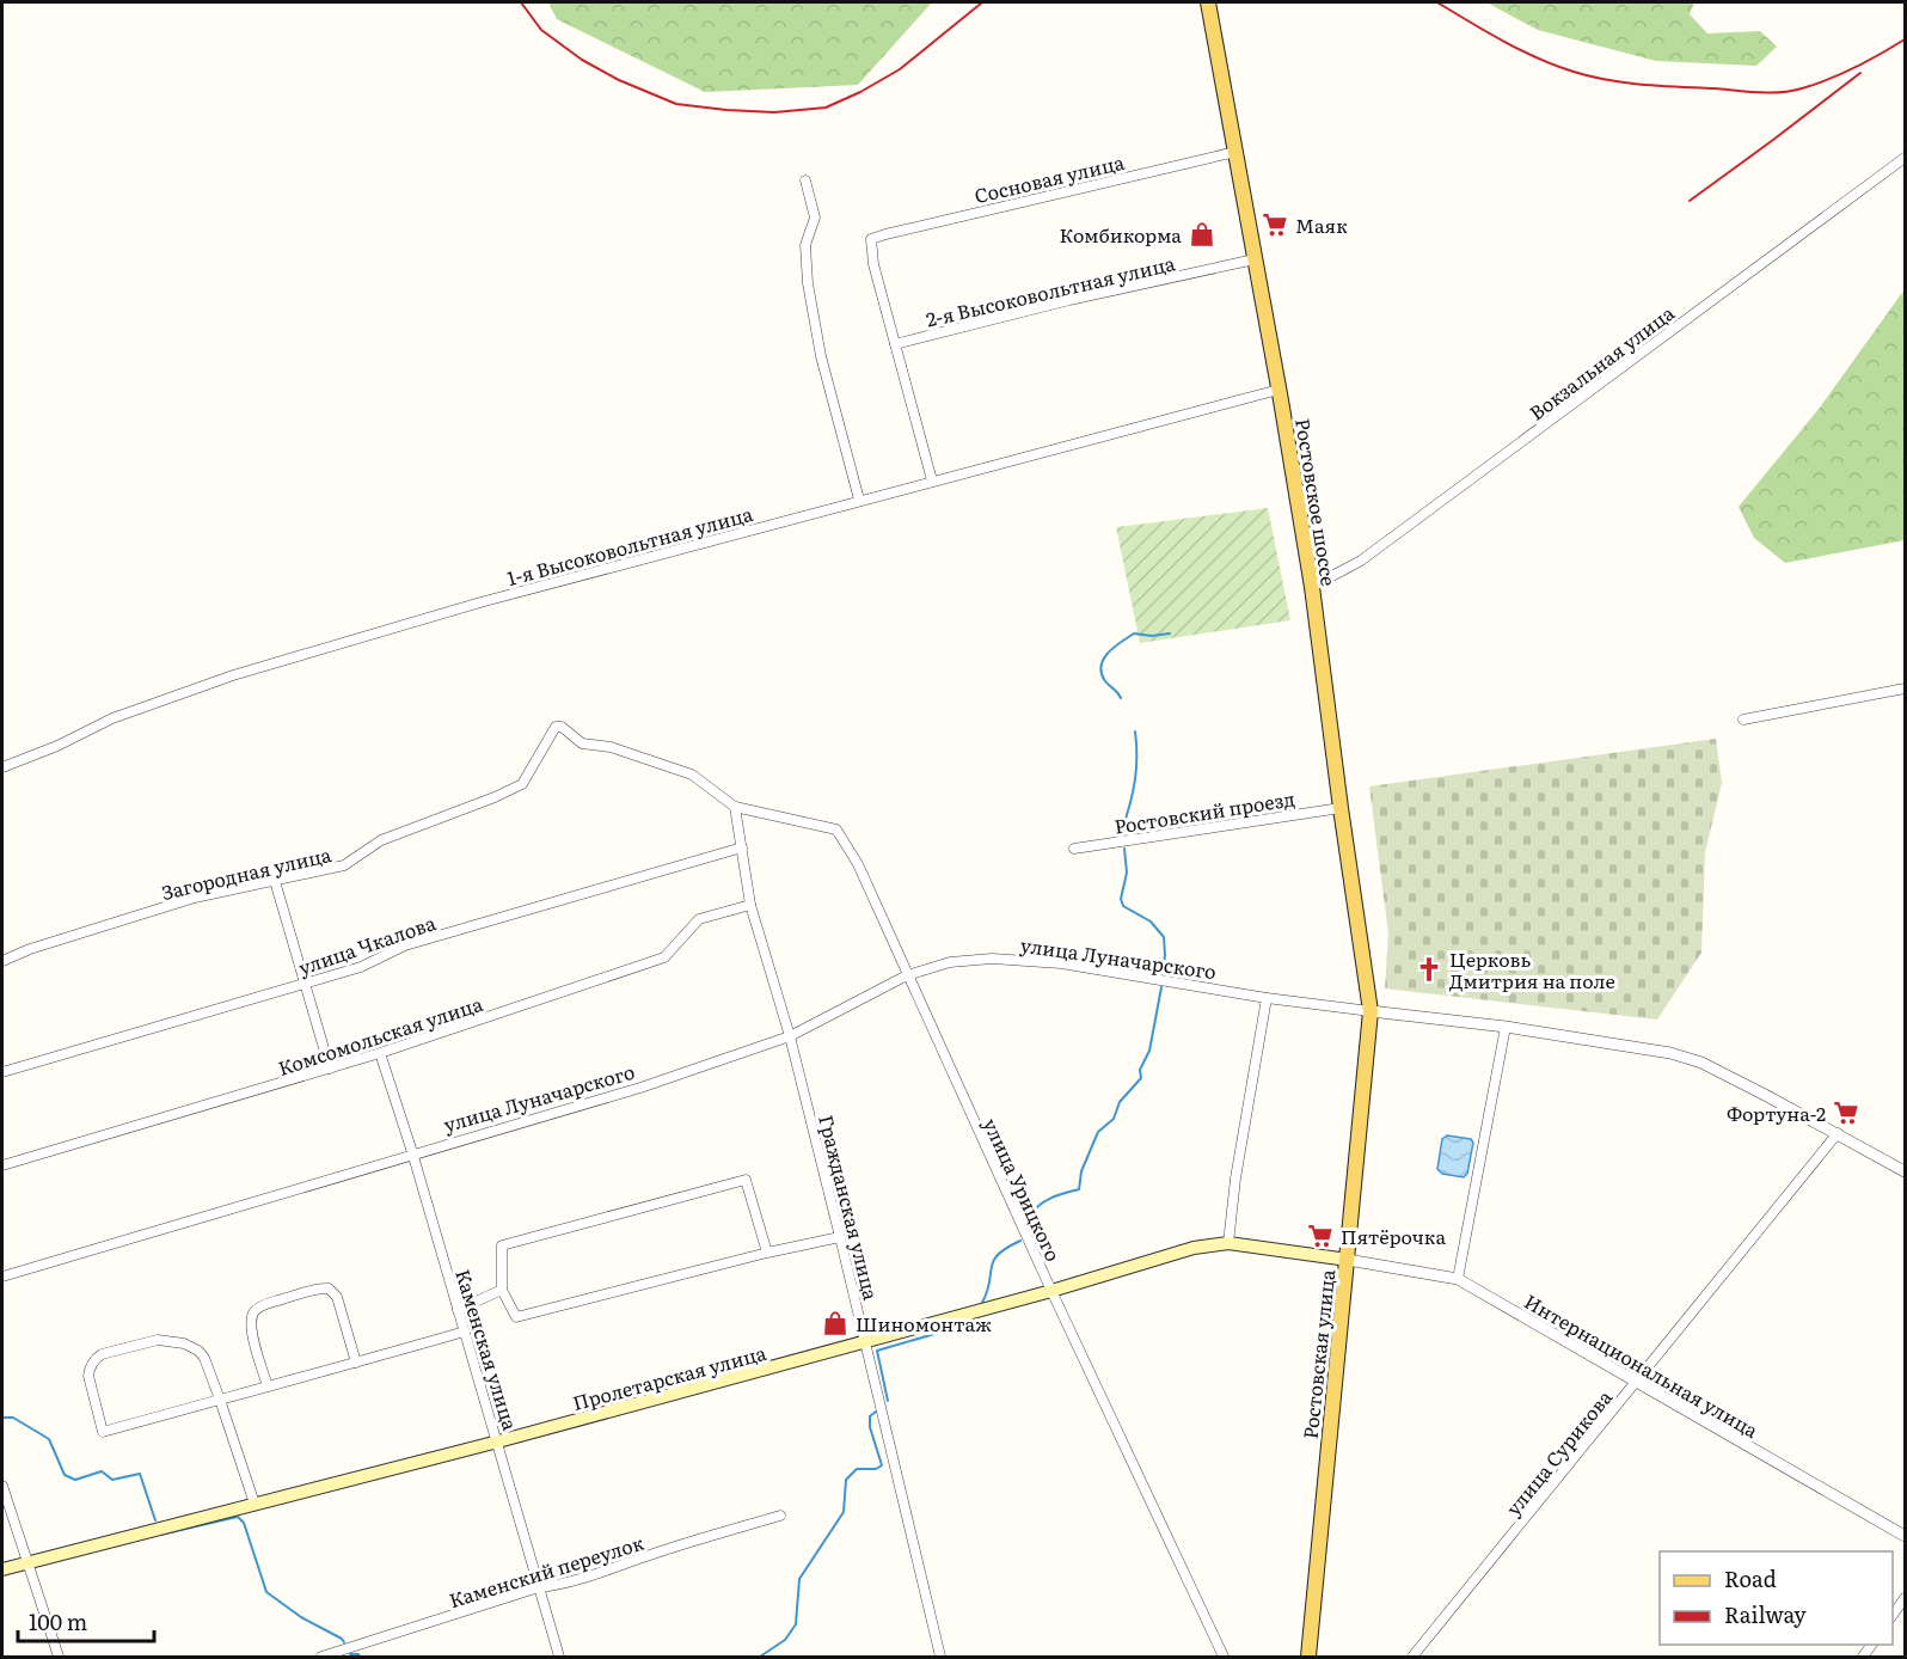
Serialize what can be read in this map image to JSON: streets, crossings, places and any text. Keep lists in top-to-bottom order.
{
  "streets": {
    "main road": ["Ростовское шоссе", "Ростовская улица", "Пролетарская улица"],
    "street": [
      "Сосновая улица",
      "2-я Высоковольтная улица",
      "Вокзальная улица",
      "1-я Высоковольтная улица",
      "Ростовский проезд",
      "Загородная улица",
      "улица Чкалова",
      "улица Луначарского",
      "Комсомольская улица",
      "улица Урицкого",
      "Гражданская улица",
      "Каменская улица",
      "Интернациональная улица",
      "улица Сурикова",
      "Каменский переулок"
    ]
  },
  "crossings": [
    ["Сосновая улица", "2-я Высоковольтная улица"],
    ["Сосновая улица", "Ростовское шоссе"],
    ["2-я Высоковольтная улица", "Ростовское шоссе"],
    ["Вокзальная улица", "Ростовское шоссе"],
    ["Ростовское шоссе", "1-я Высоковольтная улица"],
    ["Ростовское шоссе", "Ростовский проезд"],
    ["Ростовское шоссе", "улица Луначарского"],
    ["Ростовское шоссе", "Ростовская улица"],
    ["Загородная улица", "улица Урицкого"],
    ["Загородная улица", "Гражданская улица"],
    ["улица Чкалова", "Гражданская улица"],
    ["улица Луначарского", "улица Урицкого"],
    ["улица Луначарского", "Гражданская улица"],
    ["улица Луначарского", "Каменская улица"],
    ["улица Луначарского", "Ростовская улица"],
    ["улица Луначарского", "улица Сурикова"],
    ["Комсомольская улица", "Гражданская улица"],
    ["Комсомольская улица", "Каменская улица"],
    ["улица Урицкого", "Гражданская улица"],
    ["улица Урицкого", "Пролетарская улица"],
    ["Гражданская улица", "Пролетарская улица"],
    ["Каменская улица", "Пролетарская улица"],
    ["Каменская улица", "Каменский переулок"],
    ["Ростовская улица", "Интернациональная улица"],
    ["Ростовская улица", "Пролетарская улица"],
    ["Интернациональная улица", "Пролетарская улица"],
    ["Интернациональная улица", "улица Сурикова"]
  ],
  "places": {
    "supermarket": ["Маяк", "Фортуна-2", "Пятёрочка"],
    "shop": ["Комбикорма", "Шиномонтаж"],
    "church": ["Церковь Дмитрия на поле"]
  },
  "legend": ["Road", "Railway"],
  "scale_bar": "100 m"
}
